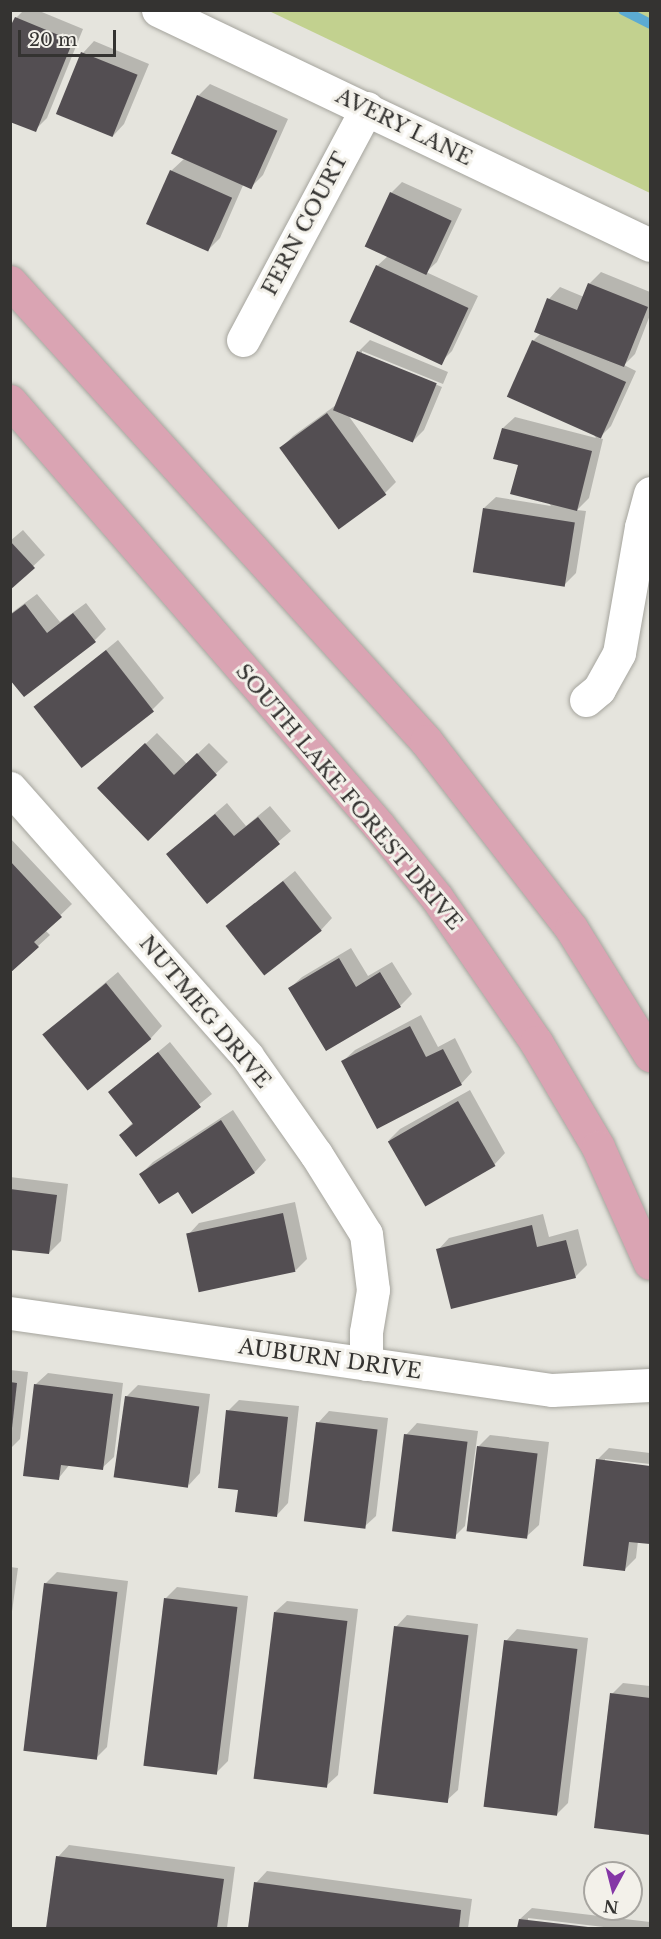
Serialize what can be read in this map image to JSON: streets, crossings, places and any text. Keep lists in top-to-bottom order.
{
  "streets": {
    "main road": ["SOUTH LAKE FOREST DRIVE"],
    "street": [
      "AVERY LANE",
      "FERN COURT",
      "NUTMEG DRIVE",
      "AUBURN DRIVE"
    ]
  },
  "crossings": [
    ["AVERY LANE", "FERN COURT"],
    ["NUTMEG DRIVE", "AUBURN DRIVE"]
  ],
  "scale_bar": "20 m",
  "north": "bottom"
}
